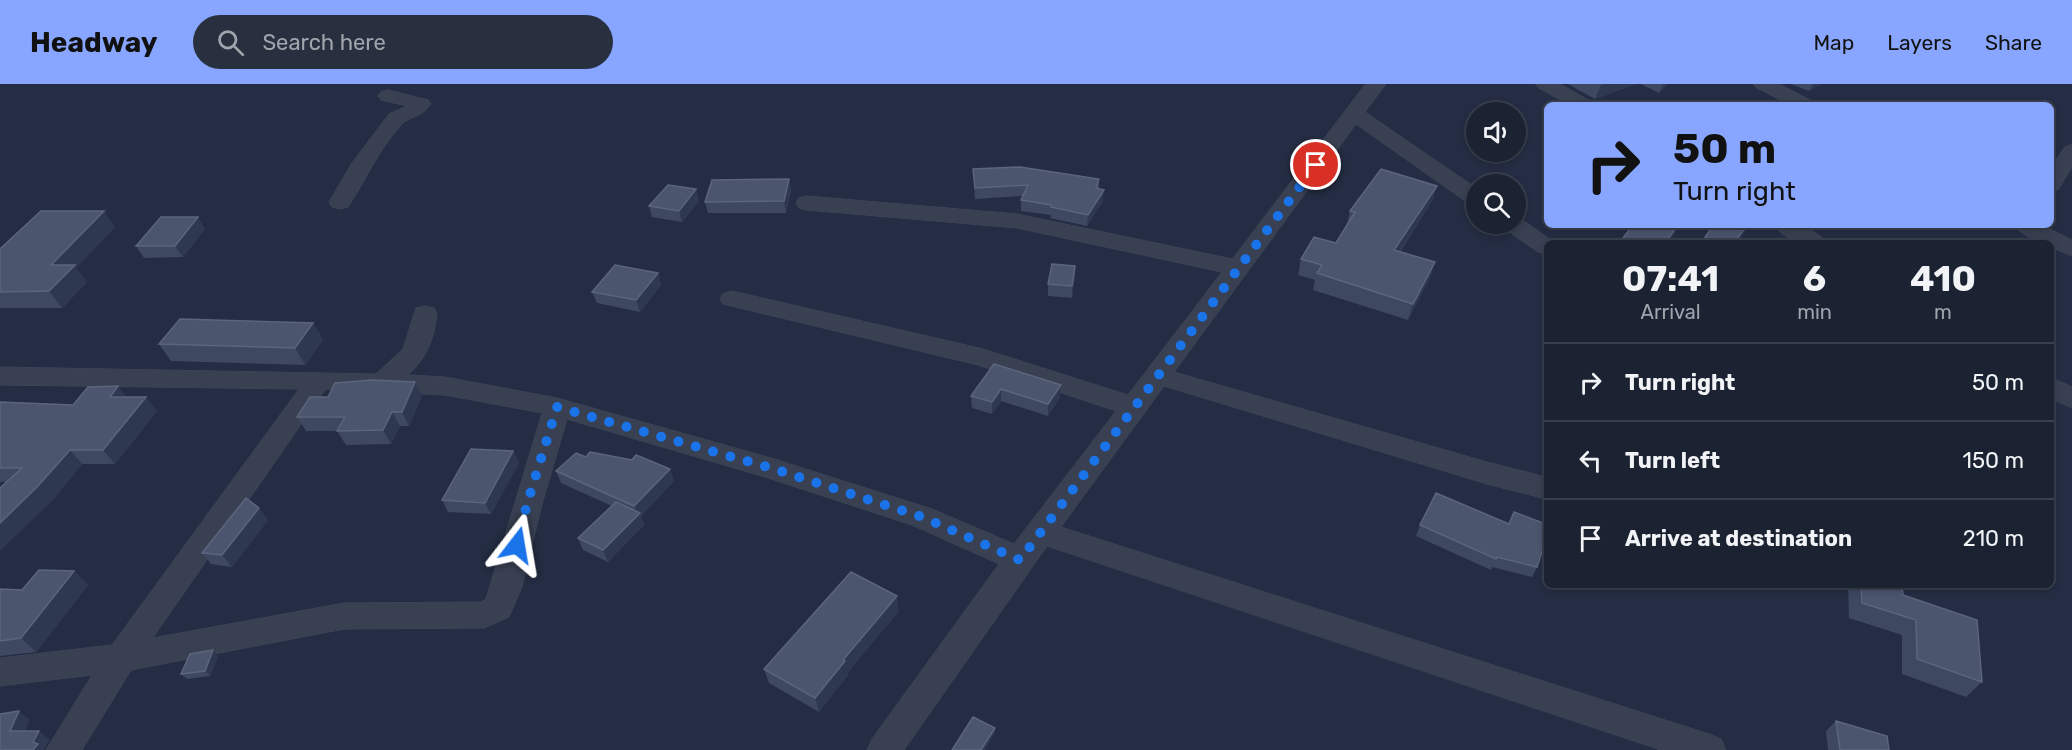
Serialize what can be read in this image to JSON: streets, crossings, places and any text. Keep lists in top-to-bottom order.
{
  "page": {
    "header": "Headway",
    "search": "Search here",
    "nav": ["Map", "Layers", "Share"],
    "turn": ["50 m", "Turn right"],
    "eta": [
      "07:41",
      "Arrival",
      "6",
      "min",
      "410",
      "m"
    ],
    "list": [
      {
        "name": "Turn right",
        "value": "50 m"
      },
      {
        "name": "Turn left",
        "value": "150 m"
      },
      {
        "name": "Arrive at destination",
        "value": "210 m"
      }
    ]
  }
}
